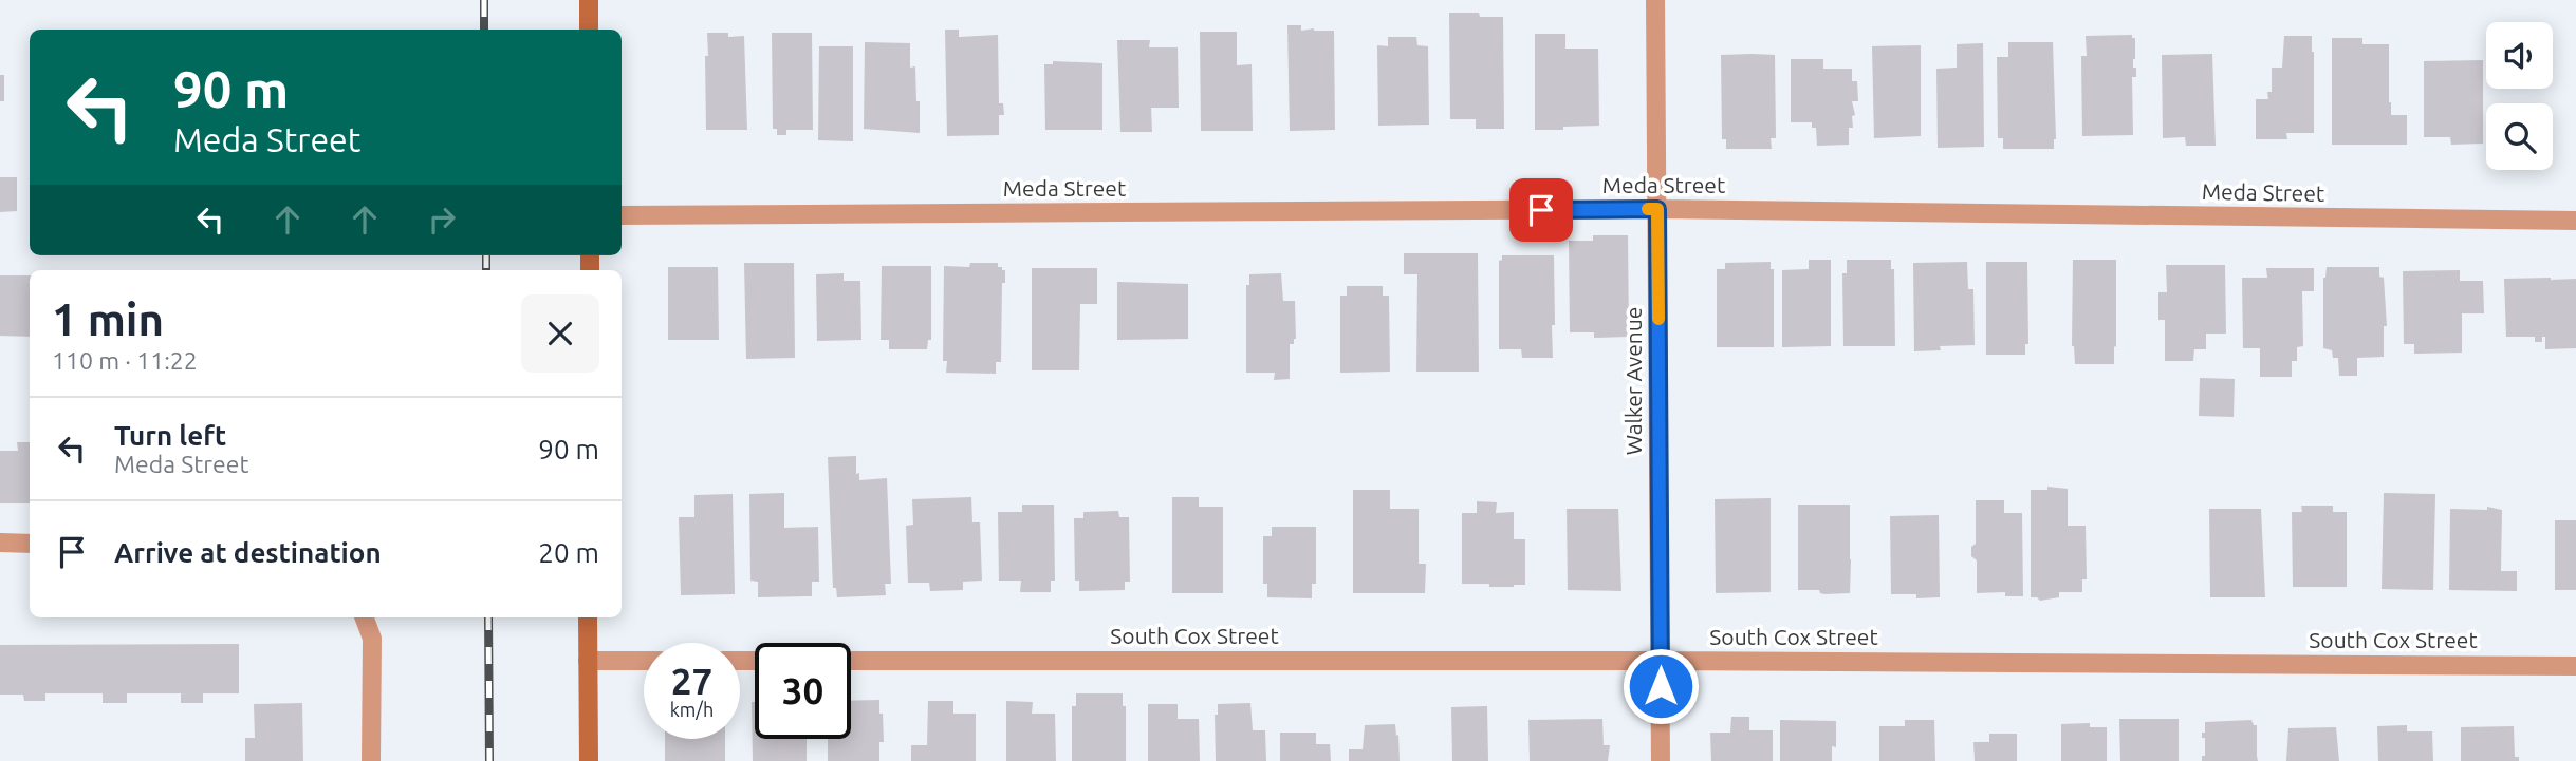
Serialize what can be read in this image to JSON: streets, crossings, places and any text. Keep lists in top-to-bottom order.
{
  "streets": {
    "street": ["Meda Street", "Walker Avenue", "South Cox Street"]
  },
  "crossings": [
    ["Meda Street", "Walker Avenue"],
    ["Walker Avenue", "South Cox Street"]
  ],
  "page": {
    "turn": ["90 m", "Meda Street"],
    "heading": ["1 min", "110 m · 11:22"],
    "list": [
      {
        "name": "Turn left",
        "note": "Meda Street",
        "value": "90 m"
      },
      {
        "name": "Arrive at destination",
        "value": "20 m"
      }
    ],
    "speed": "27 km/h",
    "limit": "30"
  }
}
